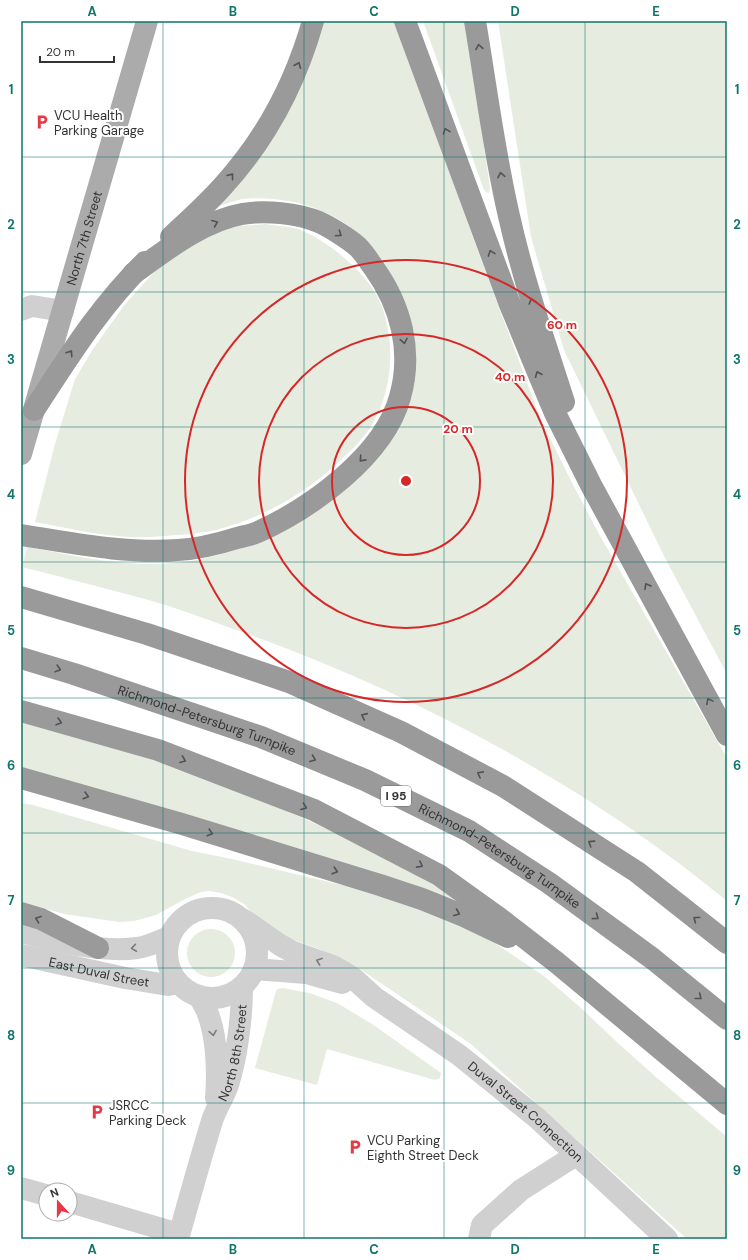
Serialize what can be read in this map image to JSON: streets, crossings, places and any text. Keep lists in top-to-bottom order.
{
  "streets": {
    "highway": ["Richmond-Petersburg Turnpike", "I 95"],
    "main road": ["North 7th Street"],
    "street": ["East Duval Street", "North 8th Street", "Duval Street Connection"]
  },
  "crossings": [
    ["East Duval Street", "North 8th Street"],
    ["East Duval Street", "Duval Street Connection"],
    ["North 8th Street", "Duval Street Connection"]
  ],
  "places": {
    "parking": ["VCU Health Parking Garage", "JSRCC Parking Deck", "VCU Parking Eighth Street Deck"]
  },
  "scale_bar": "20 m",
  "north": "top",
  "grid": {
    "columns": [
      "A",
      "B",
      "C",
      "D",
      "E"
    ],
    "rows": [
      "1",
      "2",
      "3",
      "4",
      "5",
      "6",
      "7",
      "8",
      "9"
    ]
  },
  "rings": ["60 m", "40 m", "20 m"]
}
